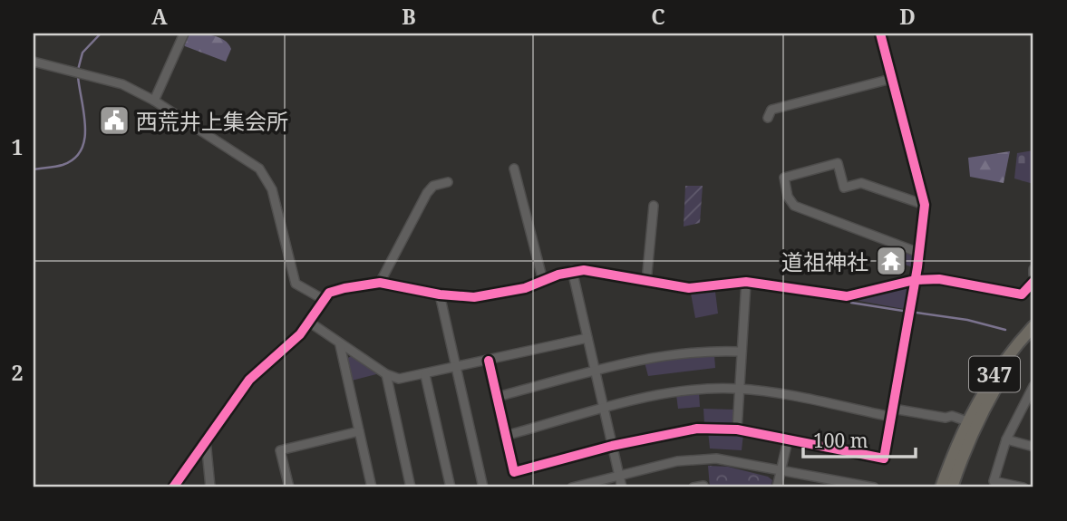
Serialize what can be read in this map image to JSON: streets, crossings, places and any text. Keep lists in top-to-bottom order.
{
  "streets": {
    "highway": ["347"]
  },
  "places": {
    "public building": ["西荒井上集会所"],
    "temple": ["道祖神社"]
  },
  "scale_bar": "100 m",
  "grid": {
    "columns": [
      "A",
      "B",
      "C",
      "D"
    ],
    "rows": ["1", "2"]
  }
}
